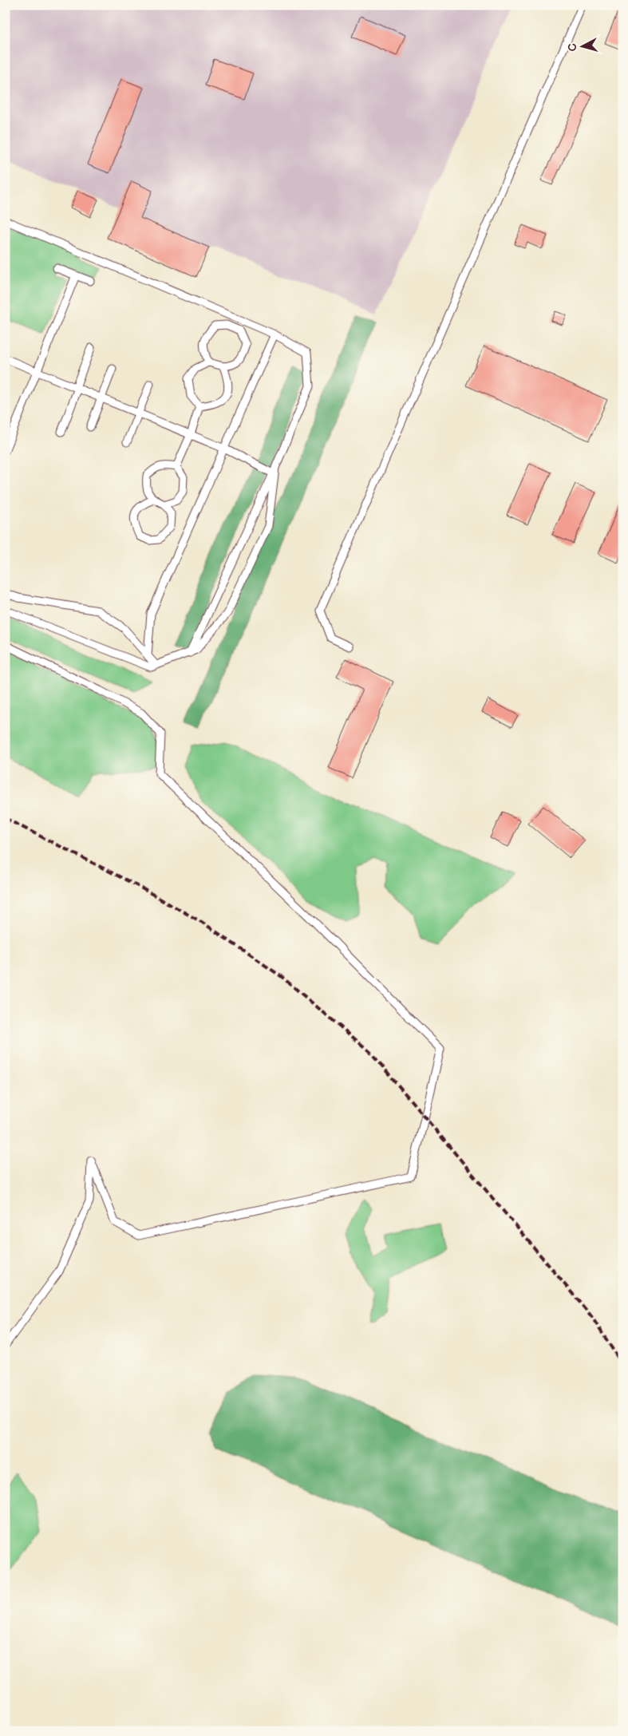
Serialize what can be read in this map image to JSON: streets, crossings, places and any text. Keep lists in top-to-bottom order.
{
  "north": "left"
}
